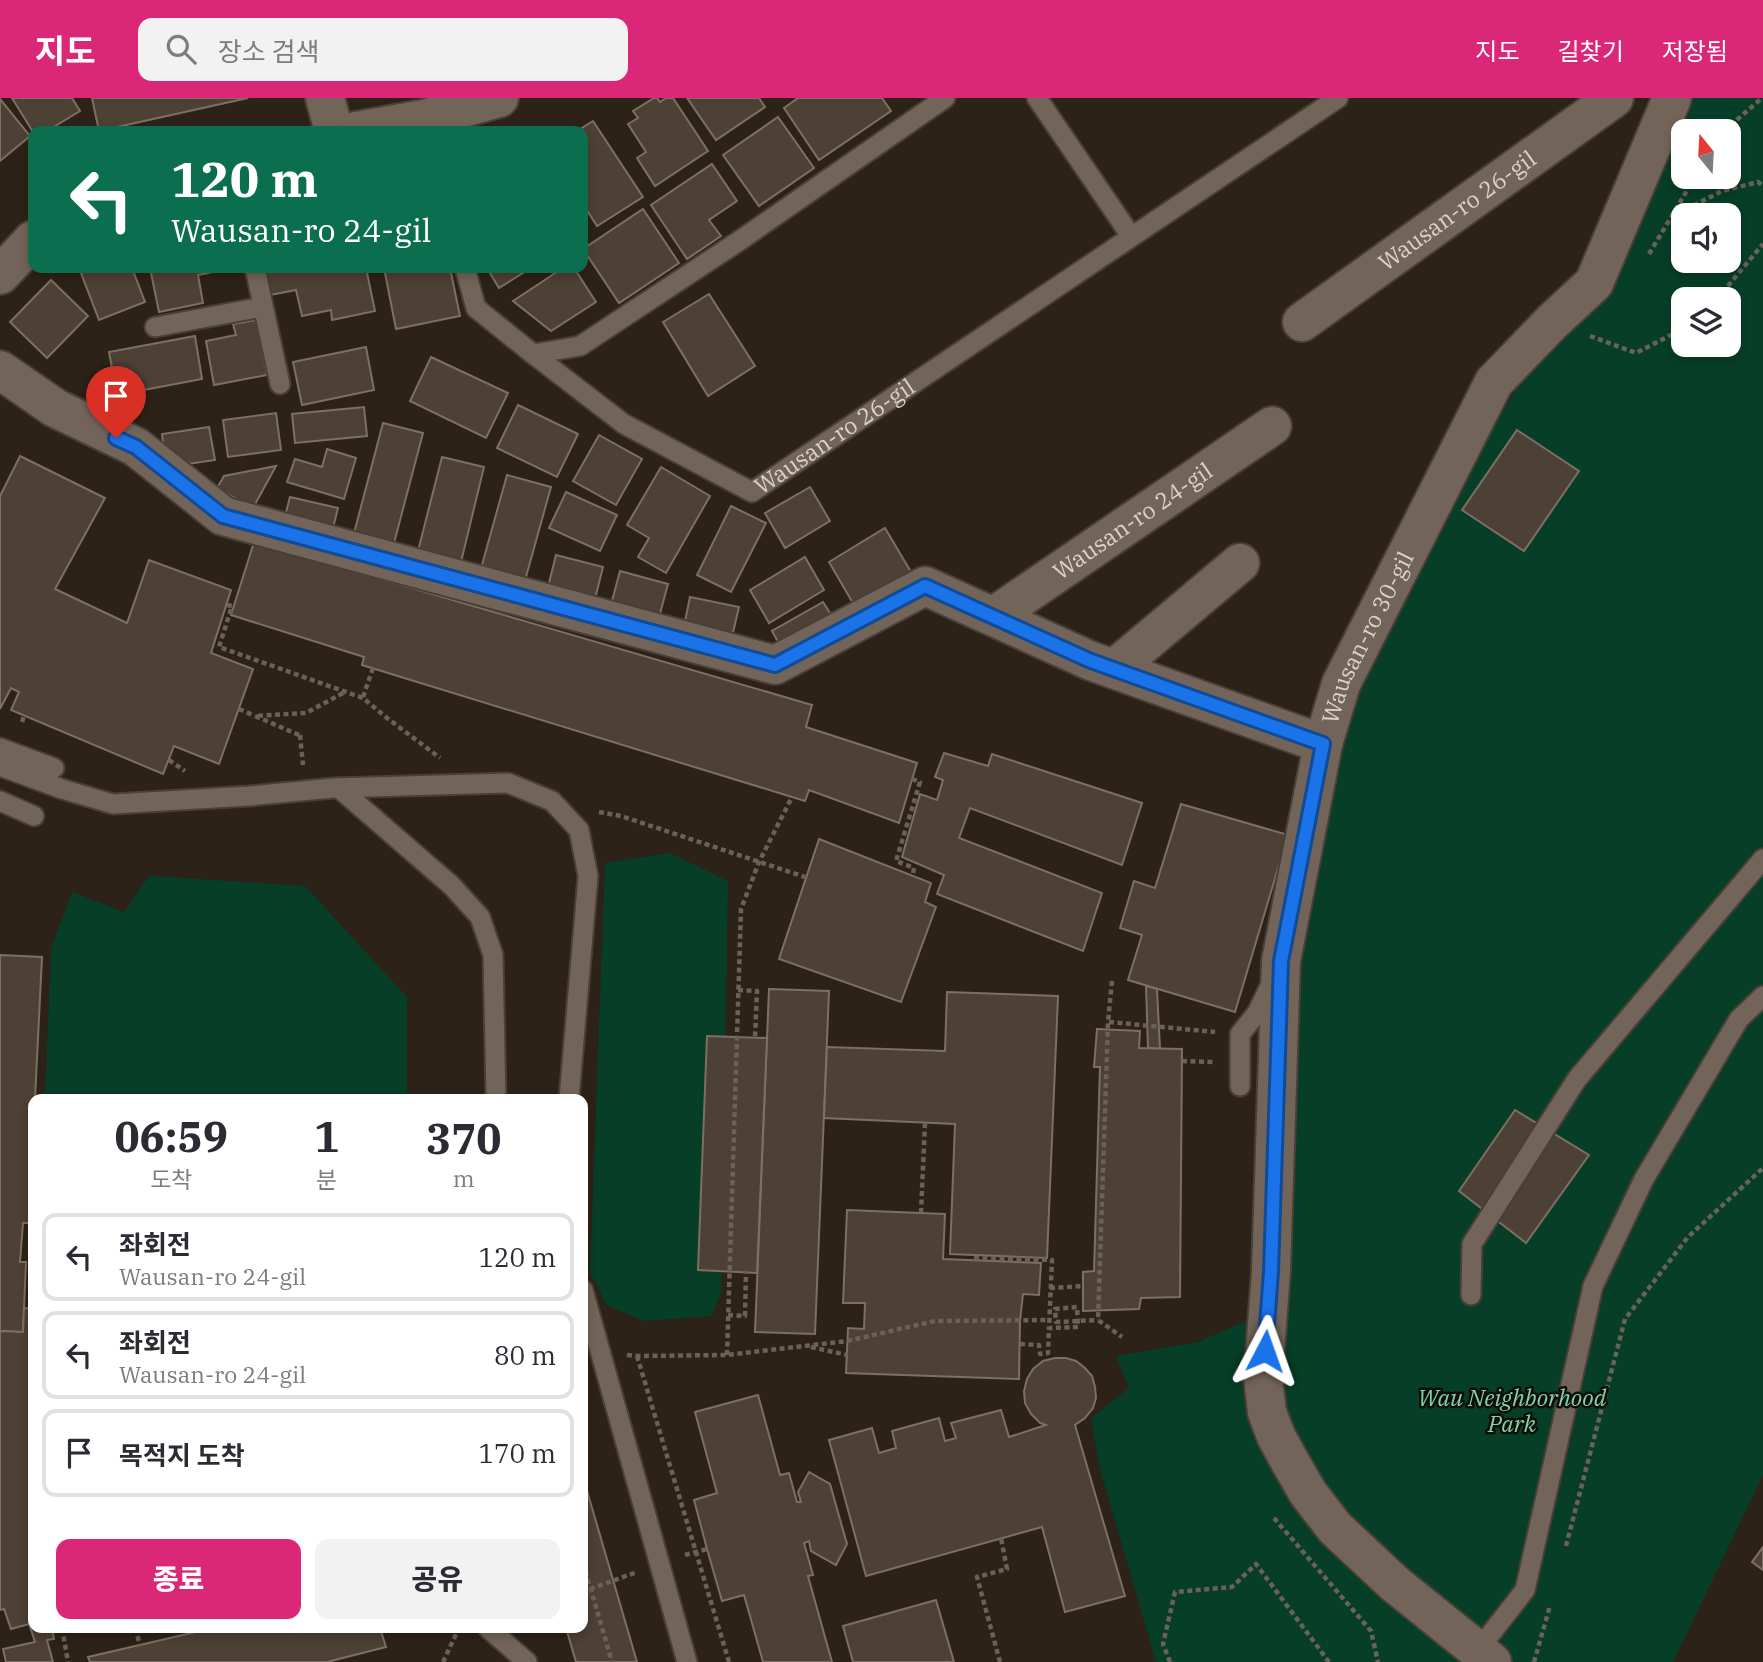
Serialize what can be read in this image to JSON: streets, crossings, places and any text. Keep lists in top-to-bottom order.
{
  "streets": {
    "street": ["Wausan-ro 26-gil", "Wausan-ro 24-gil", "Wausan-ro 30-gil"]
  },
  "parks": ["Wau Neighborhood Park"],
  "north": "top",
  "page": {
    "header": "지도",
    "search": "장소 검색",
    "nav": ["지도", "길찾기", "저장됨"],
    "turn": ["120 m", "Wausan-ro 24-gil"],
    "eta": [
      "06:59",
      "도착",
      "1",
      "분",
      "370",
      "m"
    ],
    "list": [
      {
        "name": "좌회전",
        "note": "Wausan-ro 24-gil",
        "value": "120 m"
      },
      {
        "name": "좌회전",
        "note": "Wausan-ro 24-gil",
        "value": "80 m"
      },
      {
        "name": "목적지 도착",
        "value": "170 m"
      }
    ],
    "buttons": ["종료", "공유"]
  }
}
